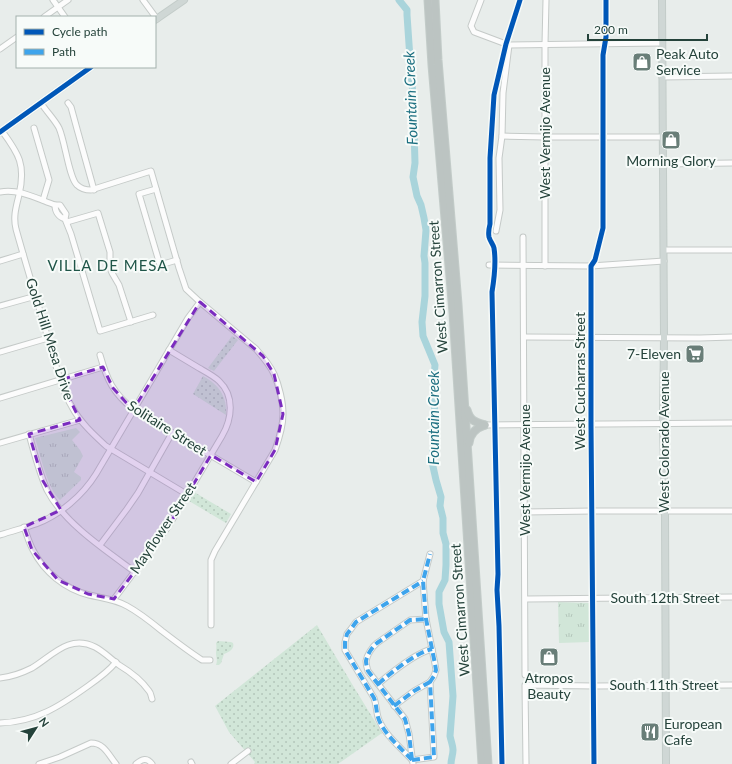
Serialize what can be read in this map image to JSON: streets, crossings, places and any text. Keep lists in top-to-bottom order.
{
  "streets": {
    "highway": ["West Cimarron Street"],
    "main road": ["West Colorado Avenue"],
    "street": [
      "West Vermijo Avenue",
      "Gold Hill Mesa Drive",
      "West Cucharras Street",
      "Solitaire Street",
      "Mayflower Street",
      "South 12th Street",
      "South 11th Street"
    ]
  },
  "crossings": [
    ["West Vermijo Avenue", "South 12th Street"],
    ["Gold Hill Mesa Drive", "Mayflower Street"],
    ["West Cucharras Street", "South 12th Street"],
    ["West Cucharras Street", "South 11th Street"],
    ["Solitaire Street", "Mayflower Street"],
    ["West Colorado Avenue", "South 12th Street"],
    ["West Colorado Avenue", "South 11th Street"]
  ],
  "districts": ["VILLA DE MESA"],
  "water": ["Fountain Creek"],
  "places": {
    "shop": ["Peak Auto Service", "Morning Glory", "Atropos Beauty"],
    "supermarket": ["7-Eleven"],
    "restaurant": ["European Cafe"]
  },
  "legend": ["Cycle path", "Path"],
  "scale_bar": "200 m",
  "north": "top right"
}
